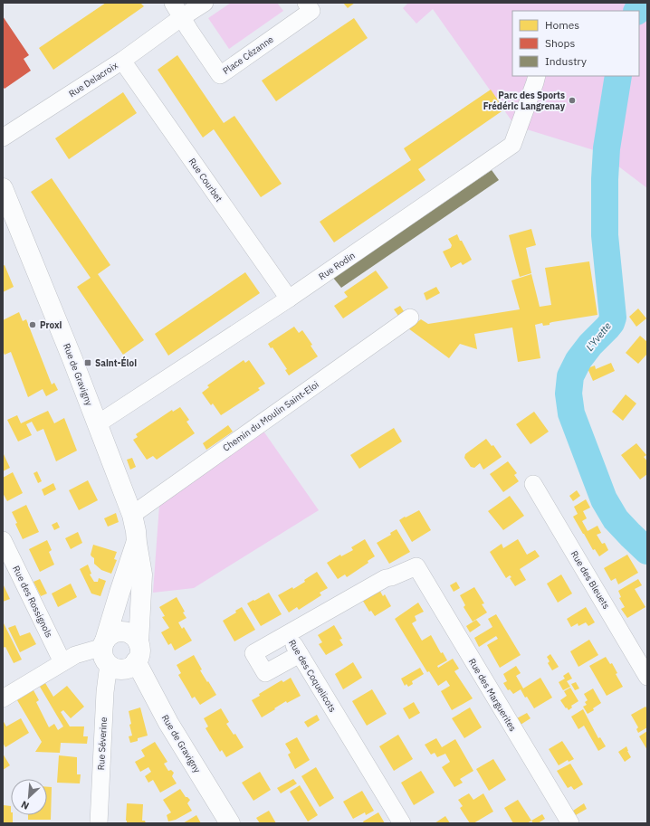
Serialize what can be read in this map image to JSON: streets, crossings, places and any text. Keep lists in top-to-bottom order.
{
  "streets": {
    "street": [
      "Place Cézanne",
      "Rue Delacroix",
      "Rue Courbet",
      "Rue Rodin",
      "Rue de Gravigny",
      "Chemin du Moulin Saint-Eloi",
      "Rue des Bleuets",
      "Rue des Rossignols",
      "Rue des Coquelicots",
      "Rue des Marguerites",
      "Rue Séverine"
    ]
  },
  "crossings": [
    ["Place Cézanne", "Rue Delacroix"],
    ["Rue Delacroix", "Rue Courbet"],
    ["Rue Courbet", "Rue Rodin"],
    ["Rue Rodin", "Rue de Gravigny"],
    ["Rue de Gravigny", "Chemin du Moulin Saint-Eloi"],
    ["Rue de Gravigny", "Rue Séverine"],
    ["Rue des Coquelicots", "Rue des Marguerites"]
  ],
  "water": ["L'Yvette"],
  "places": {
    "other": ["Parc des Sports Frédéric Langrenay", "Proxi"],
    "transit": ["Saint-Éloi"]
  },
  "legend": ["Homes", "Shops", "Industry"],
  "north": "bottom left"
}
